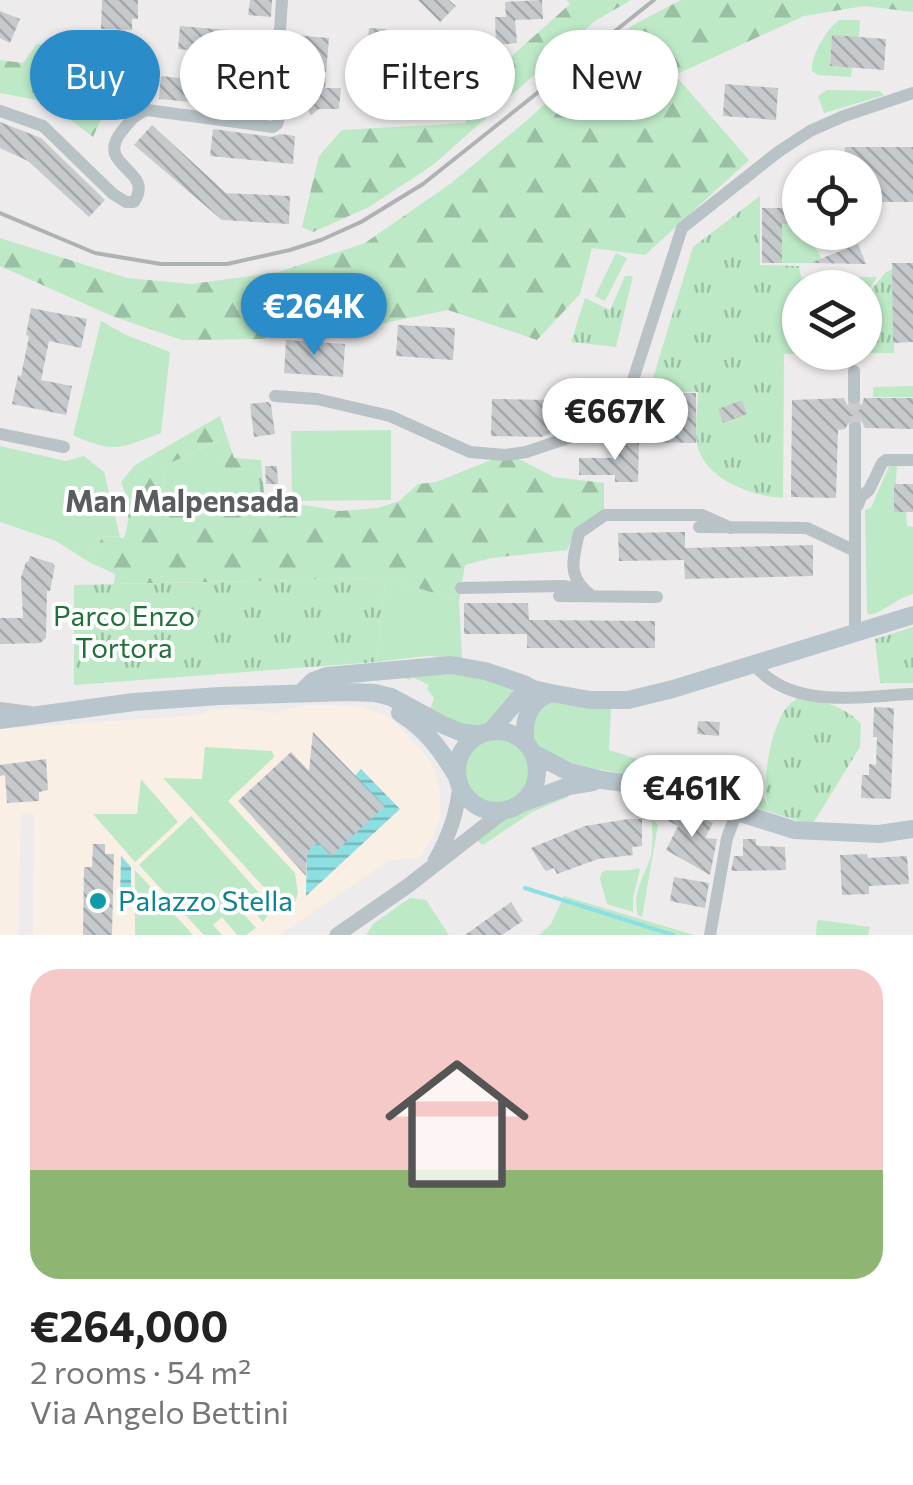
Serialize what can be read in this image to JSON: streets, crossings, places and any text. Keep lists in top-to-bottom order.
{
  "districts": ["Man Malpensada"],
  "parks": ["Parco Enzo Tortora"],
  "places": ["Palazzo Stella"],
  "page": {
    "chip": [
      "Buy",
      "Rent",
      "Filters",
      "New"
    ],
    "price": ["€264K", "€667K", "€461K"],
    "list": [
      {
        "name": "€264,000",
        "note": "2 rooms · 54 m² · Via Angelo Bettini"
      }
    ]
  }
}
